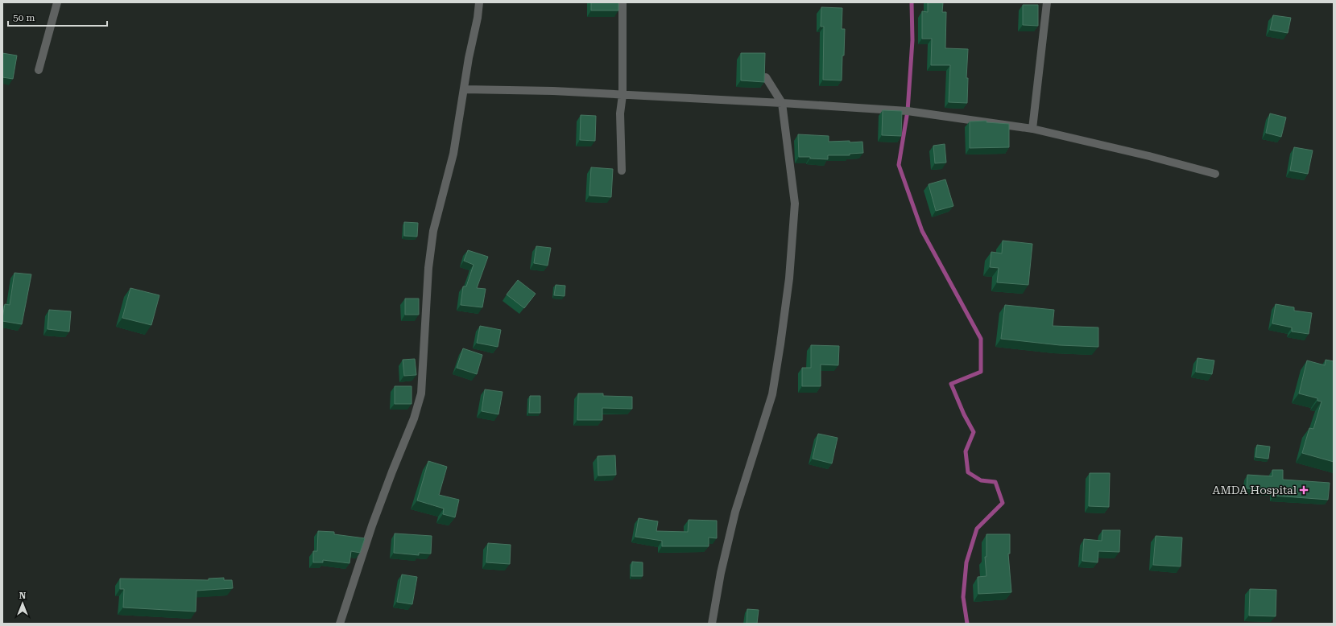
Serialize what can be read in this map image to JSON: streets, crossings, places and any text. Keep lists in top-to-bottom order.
{
  "places": {
    "health": ["AMDA Hospital"]
  },
  "scale_bar": "50 m",
  "north": "top"
}
